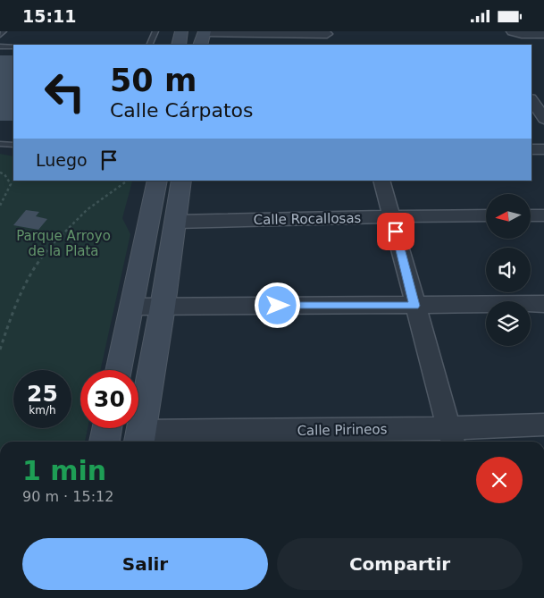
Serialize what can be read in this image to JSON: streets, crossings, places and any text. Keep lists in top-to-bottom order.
{
  "streets": {
    "street": ["Calle Rocallosas", "Calle Pirineos"]
  },
  "parks": ["Parque Arroyo de la Plata"],
  "north": "left",
  "page": {
    "status": "15:11",
    "turn": ["50 m", "Calle Cárpatos"],
    "then": "Luego",
    "speed": "25 km/h",
    "limit": "30",
    "heading": ["1 min", "90 m · 15:12"],
    "buttons": ["Salir", "Compartir"]
  }
}
